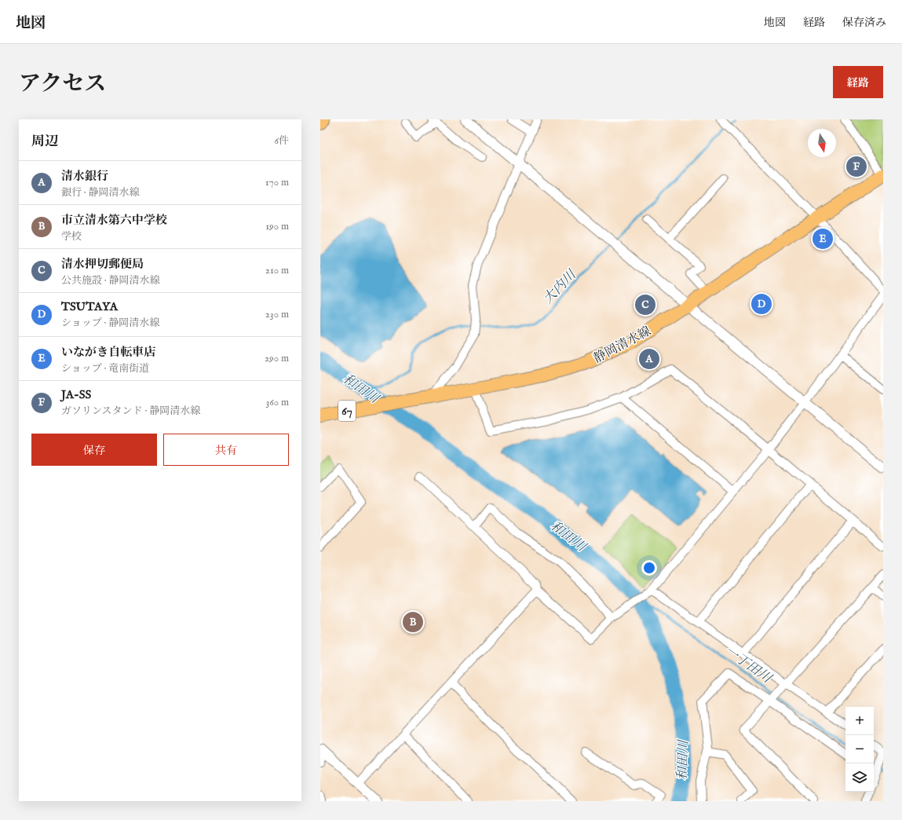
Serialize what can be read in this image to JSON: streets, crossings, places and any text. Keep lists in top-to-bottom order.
{
  "streets": {
    "main road": ["静岡清水線", "67"]
  },
  "water": ["大内川", "和田川", "一丁田川"],
  "north": "bottom",
  "page": {
    "header": "地図",
    "nav": ["地図", "経路", "保存済み"],
    "title": "アクセス",
    "buttons": [
      "経路",
      ["保存", "共有"]
    ],
    "heading": ["周辺", "6件"],
    "pins": [
      "F",
      "E",
      "D",
      "C",
      "A",
      "B"
    ],
    "list": [
      {
        "mark": "A",
        "name": "清水銀行",
        "note": "銀行 · 静岡清水線",
        "value": "170 m"
      },
      {
        "mark": "B",
        "name": "市立清水第六中学校",
        "note": "学校",
        "value": "190 m"
      },
      {
        "mark": "C",
        "name": "清水押切郵便局",
        "note": "公共施設 · 静岡清水線",
        "value": "210 m"
      },
      {
        "mark": "D",
        "name": "TSUTAYA",
        "note": "ショップ · 静岡清水線",
        "value": "230 m"
      },
      {
        "mark": "E",
        "name": "いながき自転車店",
        "note": "ショップ · 竜南街道",
        "value": "290 m"
      },
      {
        "mark": "F",
        "name": "JA-SS",
        "note": "ガソリンスタンド · 静岡清水線",
        "value": "360 m"
      }
    ],
    "map_buttons": ["+", "−"]
  }
}
